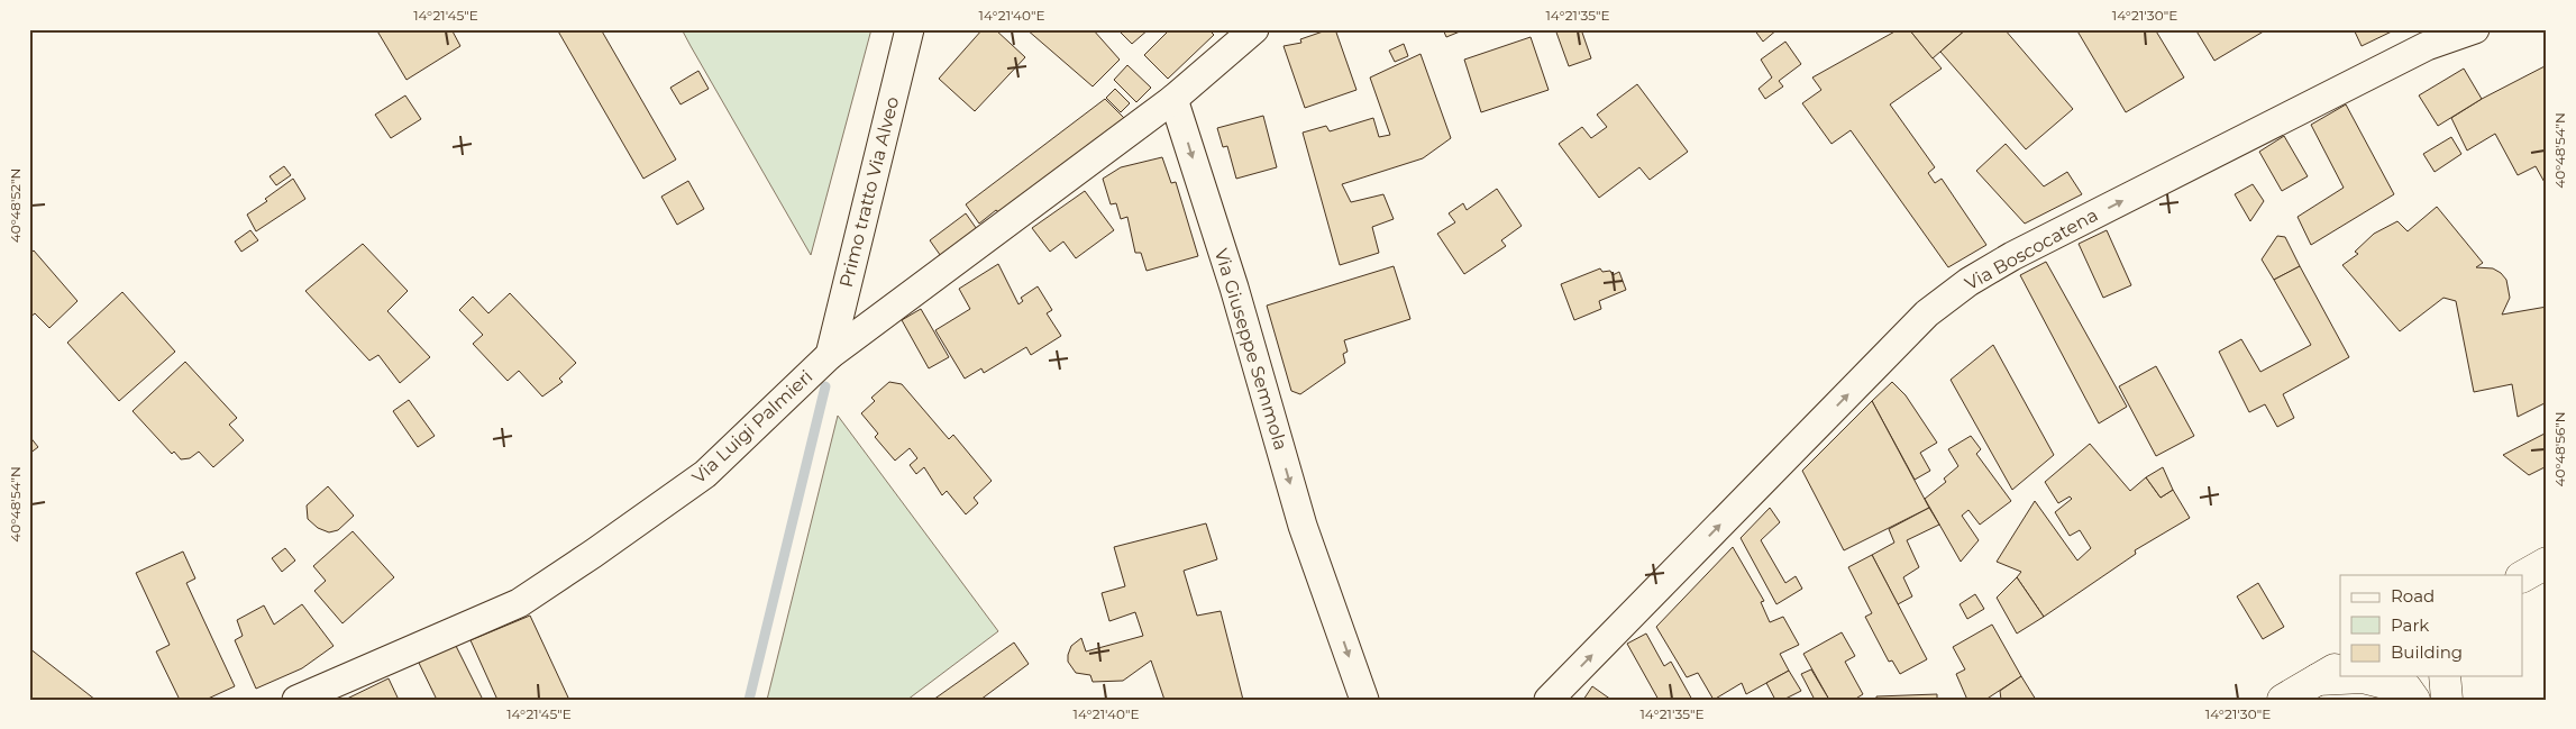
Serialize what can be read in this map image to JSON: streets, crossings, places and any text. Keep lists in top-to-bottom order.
{
  "streets": {
    "street": [
      "Primo tratto Via Alveo",
      "Via Boscocatena",
      "Via Giuseppe Semmola",
      "Via Luigi Palmieri"
    ]
  },
  "crossings": [
    ["Primo tratto Via Alveo", "Via Luigi Palmieri"],
    ["Via Giuseppe Semmola", "Via Luigi Palmieri"]
  ],
  "one_way": ["Via Boscocatena", "Via Giuseppe Semmola"],
  "legend": ["Road", "Park", "Building"],
  "coordinates": [
    "14°21'45\"E",
    "14°21'40\"E",
    "14°21'35\"E",
    "14°21'30\"E",
    "40°48'54\"N",
    "40°48'52\"N",
    "40°48'56\"N"
  ]
}
